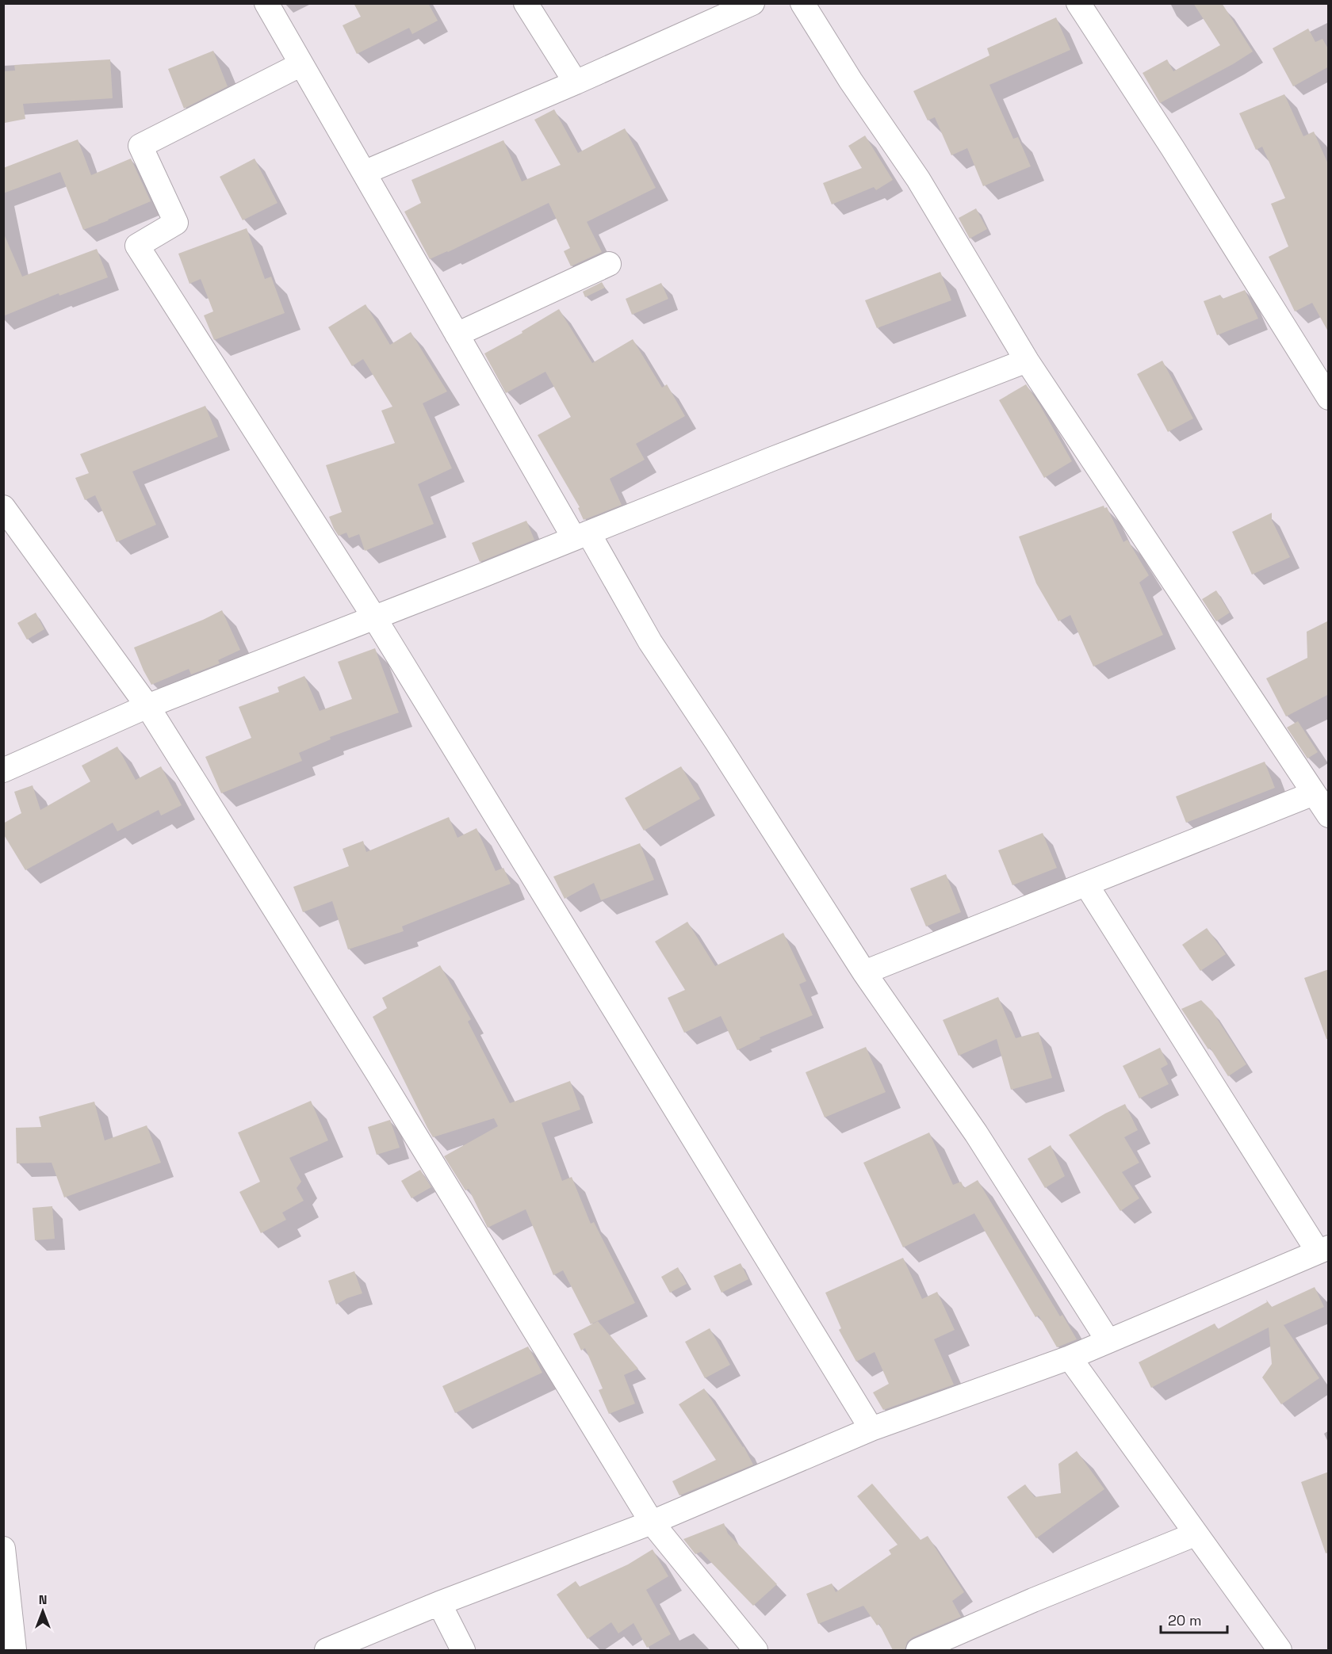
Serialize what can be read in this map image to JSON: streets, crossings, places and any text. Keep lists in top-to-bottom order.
{
  "scale_bar": "20 m",
  "north": "top"
}
